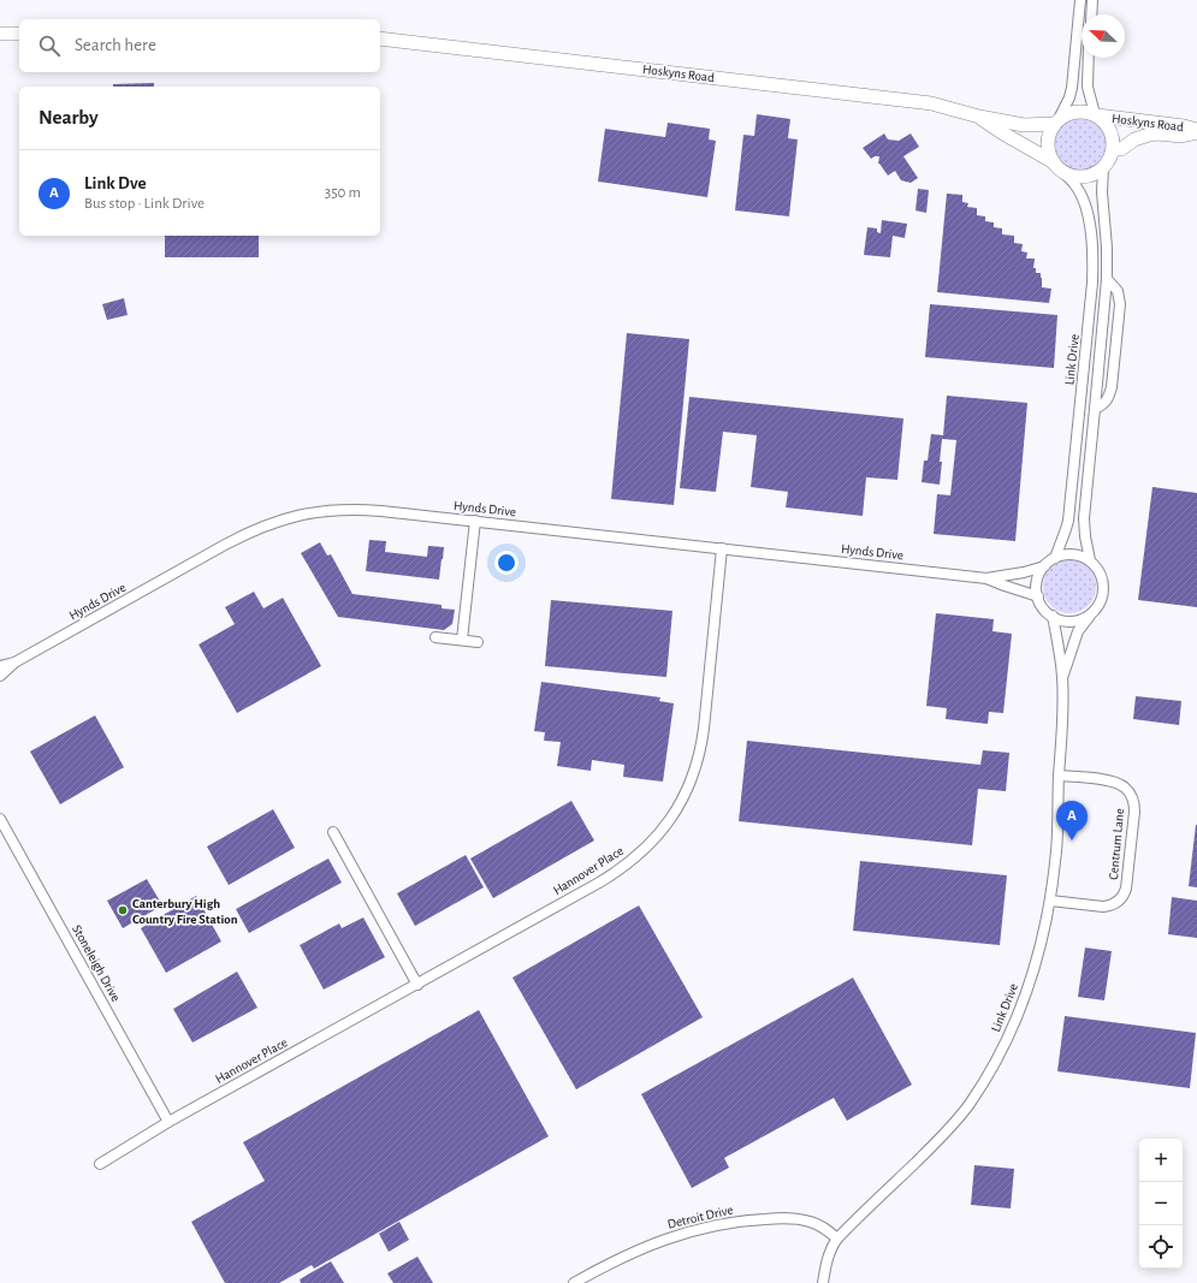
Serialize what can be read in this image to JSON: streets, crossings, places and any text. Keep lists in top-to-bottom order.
{
  "streets": {
    "main road": ["Hoskyns Road"],
    "street": [
      "Link Drive",
      "Hynds Drive",
      "Centrum Lane",
      "Hannover Place",
      "Stoneleigh Drive",
      "Detroit Drive"
    ]
  },
  "crossings": [
    ["Hoskyns Road", "Link Drive"],
    ["Link Drive", "Hynds Drive"],
    ["Link Drive", "Centrum Lane"],
    ["Link Drive", "Detroit Drive"],
    ["Hynds Drive", "Hannover Place"],
    ["Hannover Place", "Stoneleigh Drive"]
  ],
  "places": ["Canterbury High Country Fire Station"],
  "north": "top left",
  "page": {
    "search": "Search here",
    "heading": "Nearby",
    "list": [
      {
        "mark": "A",
        "name": "Link Dve",
        "note": "Bus stop · Link Drive",
        "value": "350 m"
      }
    ],
    "pins": "A",
    "map_buttons": ["+", "−"]
  }
}
